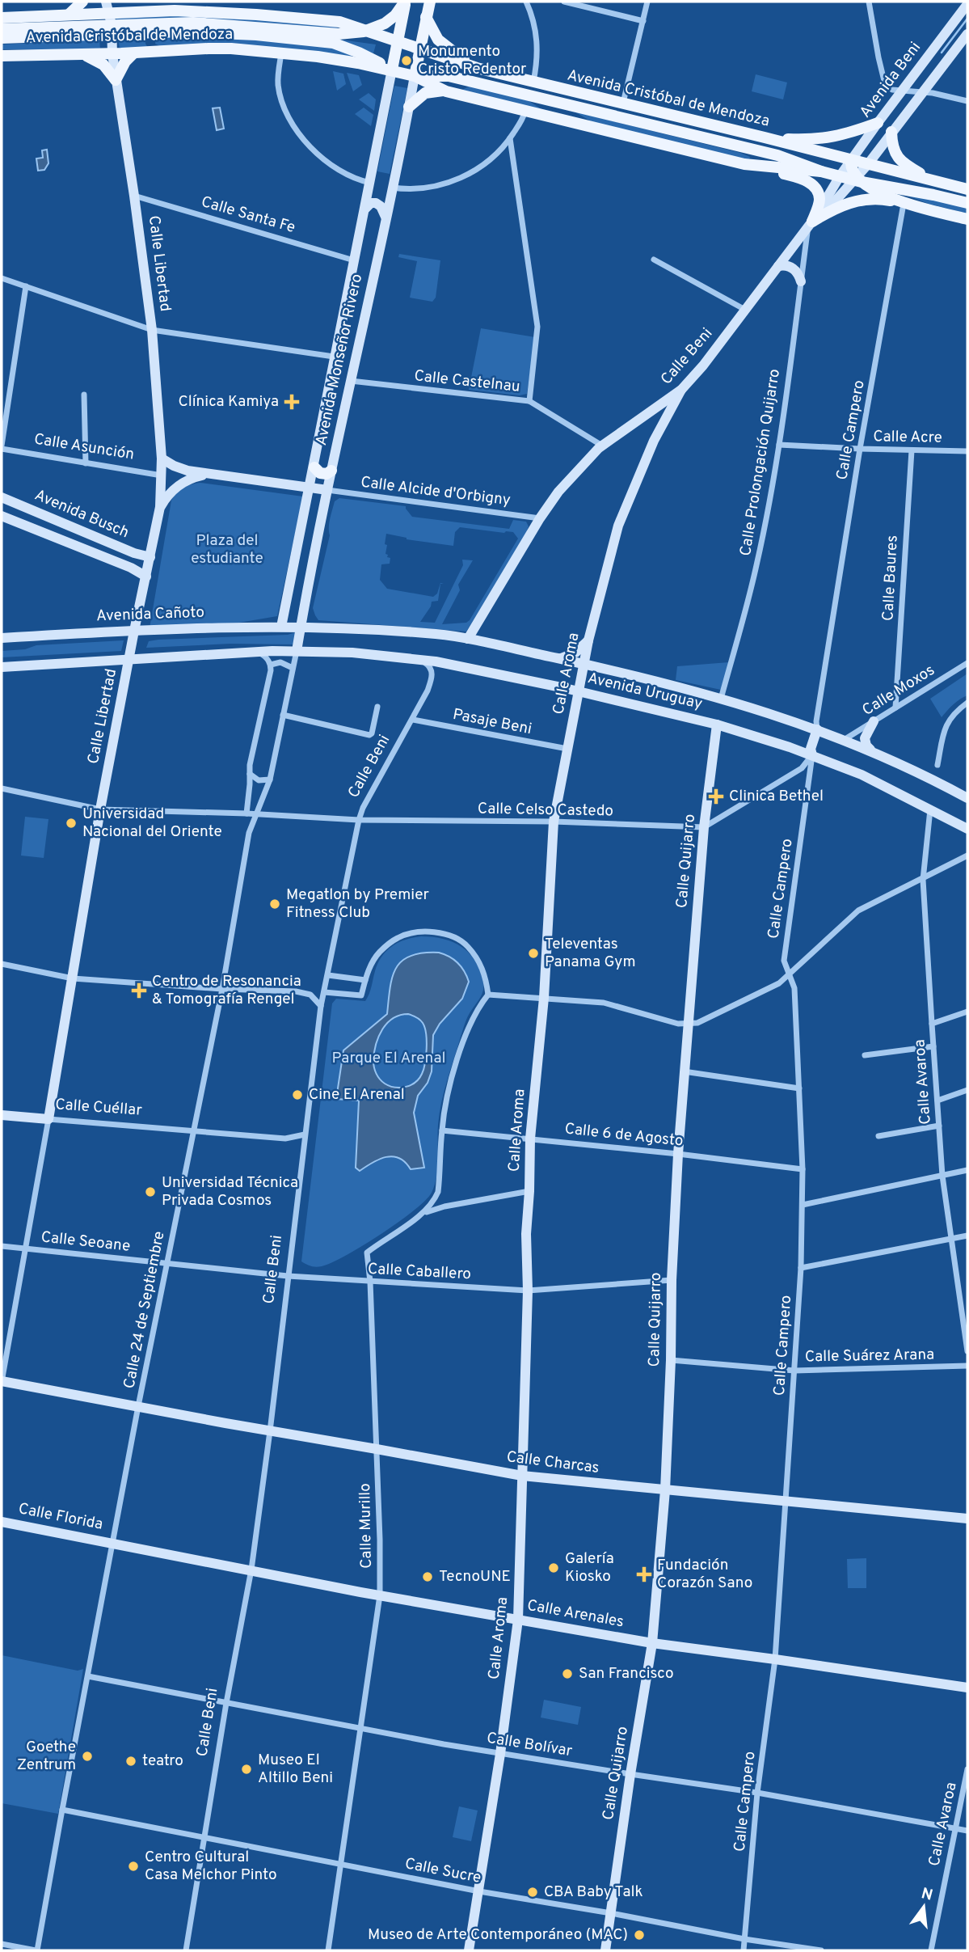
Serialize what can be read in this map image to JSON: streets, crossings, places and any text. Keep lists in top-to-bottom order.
{
  "streets": {
    "main road": ["Avenida Cristóbal de Mendoza"],
    "street": [
      "Avenida Beni",
      "Calle Santa Fe",
      "Calle Libertad",
      "Calle Beni",
      "Avenida Monseñor Rivero",
      "Calle Castelnau",
      "Calle Campero",
      "Calle Acre",
      "Calle Asunción",
      "Calle Prolongación Quijarro",
      "Calle Alcide d'Orbigny",
      "Avenida Busch",
      "Calle Baures",
      "Avenida Cañoto",
      "Calle Aroma",
      "Calle Moxos",
      "Avenida Uruguay",
      "Pasaje Beni",
      "Calle Celso Castedo",
      "Calle Quijarro",
      "Calle Avaroa",
      "Calle Cuéllar",
      "Calle 6 de Agosto",
      "Calle Seoane",
      "Calle Caballero",
      "Calle 24 de Septiembre",
      "Calle Suárez Arana",
      "Calle Charcas",
      "Calle Florida",
      "Calle Murillo",
      "Calle Arenales",
      "Calle Bolívar",
      "Calle Sucre"
    ]
  },
  "crossings": [
    ["Avenida Cristóbal de Mendoza", "Avenida Beni"],
    ["Avenida Cristóbal de Mendoza", "Calle Libertad"],
    ["Avenida Cristóbal de Mendoza", "Calle Beni"],
    ["Avenida Cristóbal de Mendoza", "Avenida Monseñor Rivero"],
    ["Avenida Cristóbal de Mendoza", "Calle Campero"],
    ["Avenida Beni", "Calle Beni"],
    ["Calle Santa Fe", "Calle Libertad"],
    ["Calle Santa Fe", "Avenida Monseñor Rivero"],
    ["Calle Libertad", "Calle Asunción"],
    ["Calle Libertad", "Avenida Busch"],
    ["Calle Libertad", "Avenida Cañoto"],
    ["Calle Libertad", "Calle Celso Castedo"],
    ["Calle Libertad", "Calle Cuéllar"],
    ["Calle Libertad", "Calle Seoane"],
    ["Calle Libertad", "Calle Charcas"],
    ["Calle Beni", "Calle Castelnau"],
    ["Calle Beni", "Calle Prolongación Quijarro"],
    ["Calle Beni", "Calle Alcide d'Orbigny"],
    ["Calle Beni", "Calle Aroma"],
    ["Calle Beni", "Avenida Uruguay"],
    ["Calle Beni", "Pasaje Beni"],
    ["Calle Beni", "Calle Celso Castedo"],
    ["Calle Beni", "Calle Caballero"],
    ["Calle Beni", "Calle Charcas"],
    ["Calle Beni", "Calle Arenales"],
    ["Calle Beni", "Calle Bolívar"],
    ["Calle Beni", "Calle Sucre"],
    ["Avenida Monseñor Rivero", "Calle Castelnau"],
    ["Avenida Monseñor Rivero", "Calle Alcide d'Orbigny"],
    ["Avenida Monseñor Rivero", "Avenida Cañoto"],
    ["Avenida Monseñor Rivero", "Avenida Uruguay"],
    ["Avenida Monseñor Rivero", "Calle 24 de Septiembre"],
    ["Calle Campero", "Calle Acre"],
    ["Calle Campero", "Avenida Uruguay"],
    ["Calle Campero", "Calle 6 de Agosto"],
    ["Calle Campero", "Calle Suárez Arana"],
    ["Calle Campero", "Calle Charcas"],
    ["Calle Campero", "Calle Arenales"],
    ["Calle Campero", "Calle Bolívar"],
    ["Calle Campero", "Calle Sucre"],
    ["Calle Acre", "Calle Prolongación Quijarro"],
    ["Calle Acre", "Calle Baures"],
    ["Calle Prolongación Quijarro", "Avenida Uruguay"],
    ["Calle Baures", "Calle Moxos"],
    ["Avenida Cañoto", "Avenida Uruguay"],
    ["Calle Aroma", "Avenida Uruguay"],
    ["Calle Aroma", "Pasaje Beni"],
    ["Calle Aroma", "Calle Celso Castedo"],
    ["Calle Aroma", "Calle 6 de Agosto"],
    ["Calle Aroma", "Calle Caballero"],
    ["Calle Aroma", "Calle Charcas"],
    ["Calle Aroma", "Calle Murillo"],
    ["Calle Aroma", "Calle Arenales"],
    ["Calle Aroma", "Calle Bolívar"],
    ["Calle Aroma", "Calle Sucre"],
    ["Calle Moxos", "Avenida Uruguay"],
    ["Avenida Uruguay", "Calle Quijarro"],
    ["Avenida Uruguay", "Calle Avaroa"],
    ["Avenida Uruguay", "Calle 24 de Septiembre"],
    ["Calle Celso Castedo", "Calle Quijarro"],
    ["Calle Celso Castedo", "Calle 24 de Septiembre"],
    ["Calle Quijarro", "Calle 6 de Agosto"],
    ["Calle Quijarro", "Calle Caballero"],
    ["Calle Quijarro", "Calle Suárez Arana"],
    ["Calle Quijarro", "Calle Charcas"],
    ["Calle Quijarro", "Calle Arenales"],
    ["Calle Quijarro", "Calle Bolívar"],
    ["Calle Quijarro", "Calle Sucre"],
    ["Calle Avaroa", "Calle Bolívar"],
    ["Calle Cuéllar", "Calle 24 de Septiembre"],
    ["Calle 6 de Agosto", "Calle Murillo"],
    ["Calle Seoane", "Calle Caballero"],
    ["Calle Seoane", "Calle 24 de Septiembre"],
    ["Calle Caballero", "Calle 24 de Septiembre"],
    ["Calle Caballero", "Calle Murillo"],
    ["Calle 24 de Septiembre", "Calle Charcas"],
    ["Calle 24 de Septiembre", "Calle Florida"],
    ["Calle 24 de Septiembre", "Calle Arenales"],
    ["Calle 24 de Septiembre", "Calle Bolívar"],
    ["Calle 24 de Septiembre", "Calle Sucre"],
    ["Calle Charcas", "Calle Murillo"],
    ["Calle Florida", "Calle Arenales"],
    ["Calle Murillo", "Calle Arenales"],
    ["Calle Murillo", "Calle Bolívar"],
    ["Calle Murillo", "Calle Sucre"]
  ],
  "parks": ["Plaza del estudiante", "Parque El Arenal"],
  "places": {
    "other": [
      "Monumento Cristo Redentor",
      "Universidad Nacional del Oriente",
      "Megatlon by Premier Fitness Club",
      "Televentas Panama Gym",
      "Cine El Arenal",
      "Universidad Técnica Privada Cosmos",
      "Galería Kiosko",
      "TecnoUNE",
      "San Francisco",
      "Goethe Zentrum",
      "teatro",
      "Museo El Altillo Beni",
      "Centro Cultural Casa Melchor Pinto",
      "CBA Baby Talk",
      "Museo de Arte Contemporáneo (MAC)"
    ],
    "health": [
      "Clínica Kamiya",
      "Clinica Bethel",
      "Centro de Resonancia & Tomografía Rengel",
      "Fundación Corazón Sano"
    ]
  },
  "north": "top"
}
